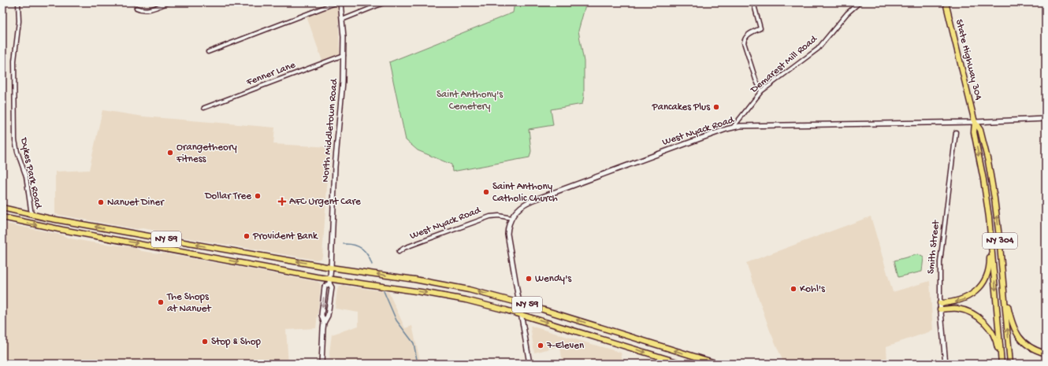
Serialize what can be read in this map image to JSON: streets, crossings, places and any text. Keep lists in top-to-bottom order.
{
  "streets": {
    "main road": ["State Highway 304", "NY 59", "NY 304"],
    "street": [
      "Demarest Mill Road",
      "Fenner Lane",
      "North Middletown Road",
      "West Nyack Road",
      "Dykes Park Road",
      "Smith Street"
    ]
  },
  "crossings": [
    ["State Highway 304", "West Nyack Road"],
    ["State Highway 304", "NY 304"],
    ["Demarest Mill Road", "West Nyack Road"],
    ["Fenner Lane", "North Middletown Road"],
    ["North Middletown Road", "NY 59"],
    ["West Nyack Road", "NY 304"],
    ["Dykes Park Road", "NY 59"]
  ],
  "parks": ["Saint Anthony's Cemetery"],
  "places": {
    "other": [
      "Pancakes Plus",
      "Orangetheory Fitness",
      "Saint Anthony Catholic Church",
      "Dollar Tree",
      "Nanuet Diner",
      "Provident Bank",
      "Wendy's",
      "Kohl's",
      "The Shops at Nanuet",
      "Stop & Shop",
      "7-Eleven"
    ],
    "health": ["AFC Urgent Care"]
  }
}
